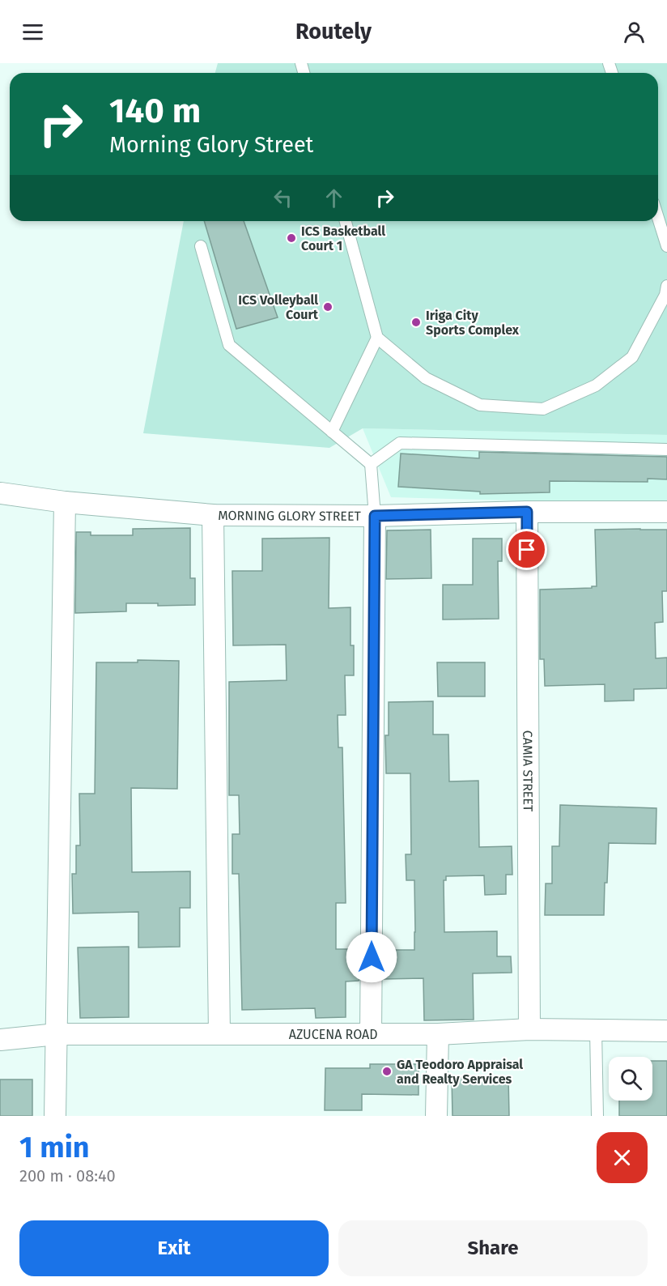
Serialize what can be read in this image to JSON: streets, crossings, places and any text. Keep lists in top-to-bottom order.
{
  "streets": {
    "street": ["MORNING GLORY STREET", "CAMIA STREET", "AZUCENA ROAD"]
  },
  "crossings": [
    ["MORNING GLORY STREET", "CAMIA STREET"],
    ["CAMIA STREET", "AZUCENA ROAD"]
  ],
  "places": [
    "ICS Basketball Court 1",
    "ICS Volleyball Court",
    "Iriga City Sports Complex",
    "GA Teodoro Appraisal and Realty Services"
  ],
  "page": {
    "header": "Routely",
    "turn": ["140 m", "Morning Glory Street"],
    "heading": ["1 min", "200 m · 08:40"],
    "buttons": ["Exit", "Share"]
  }
}
